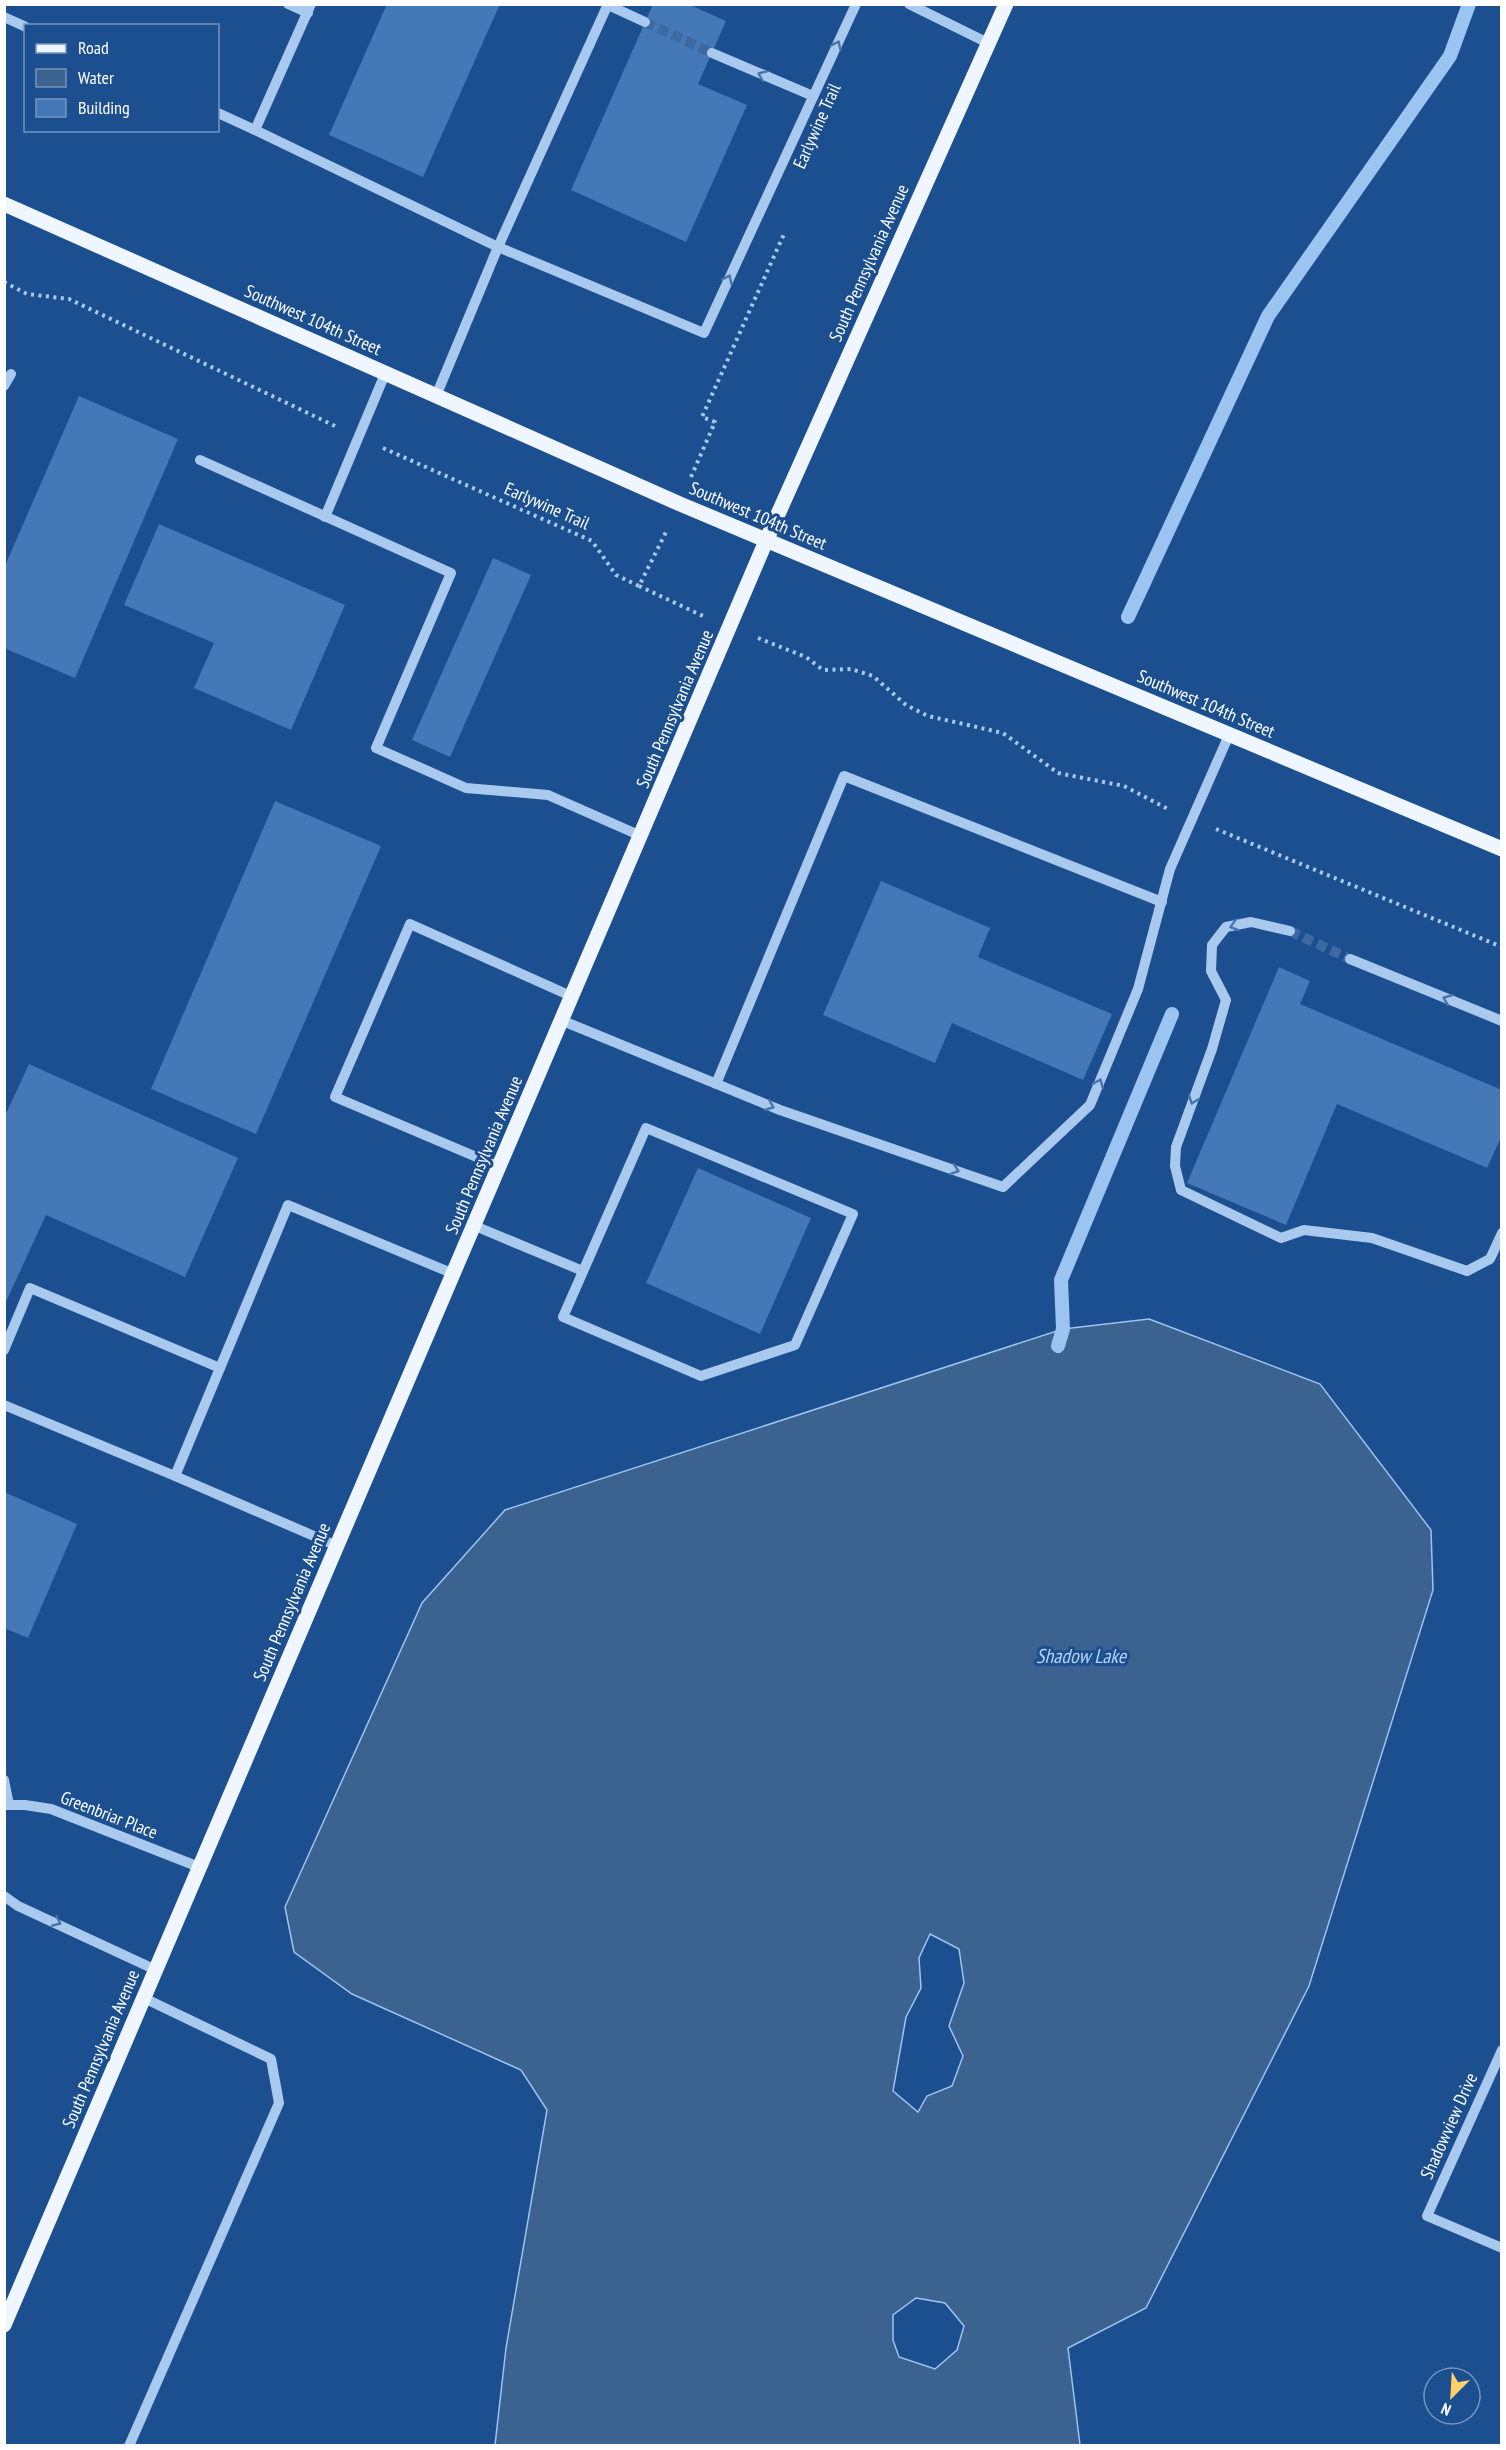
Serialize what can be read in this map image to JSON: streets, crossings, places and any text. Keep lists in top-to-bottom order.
{
  "streets": {
    "main road": ["South Pennsylvania Avenue", "Southwest 104th Street"],
    "street": ["Greenbriar Place", "Shadowview Drive"],
    "path": ["Earlywine Trail"]
  },
  "crossings": [
    ["Earlywine Trail", "South Pennsylvania Avenue"],
    ["South Pennsylvania Avenue", "Southwest 104th Street"],
    ["South Pennsylvania Avenue", "Greenbriar Place"]
  ],
  "water": ["Shadow Lake"],
  "legend": ["Road", "Water", "Building"],
  "north": "bottom left"
}
